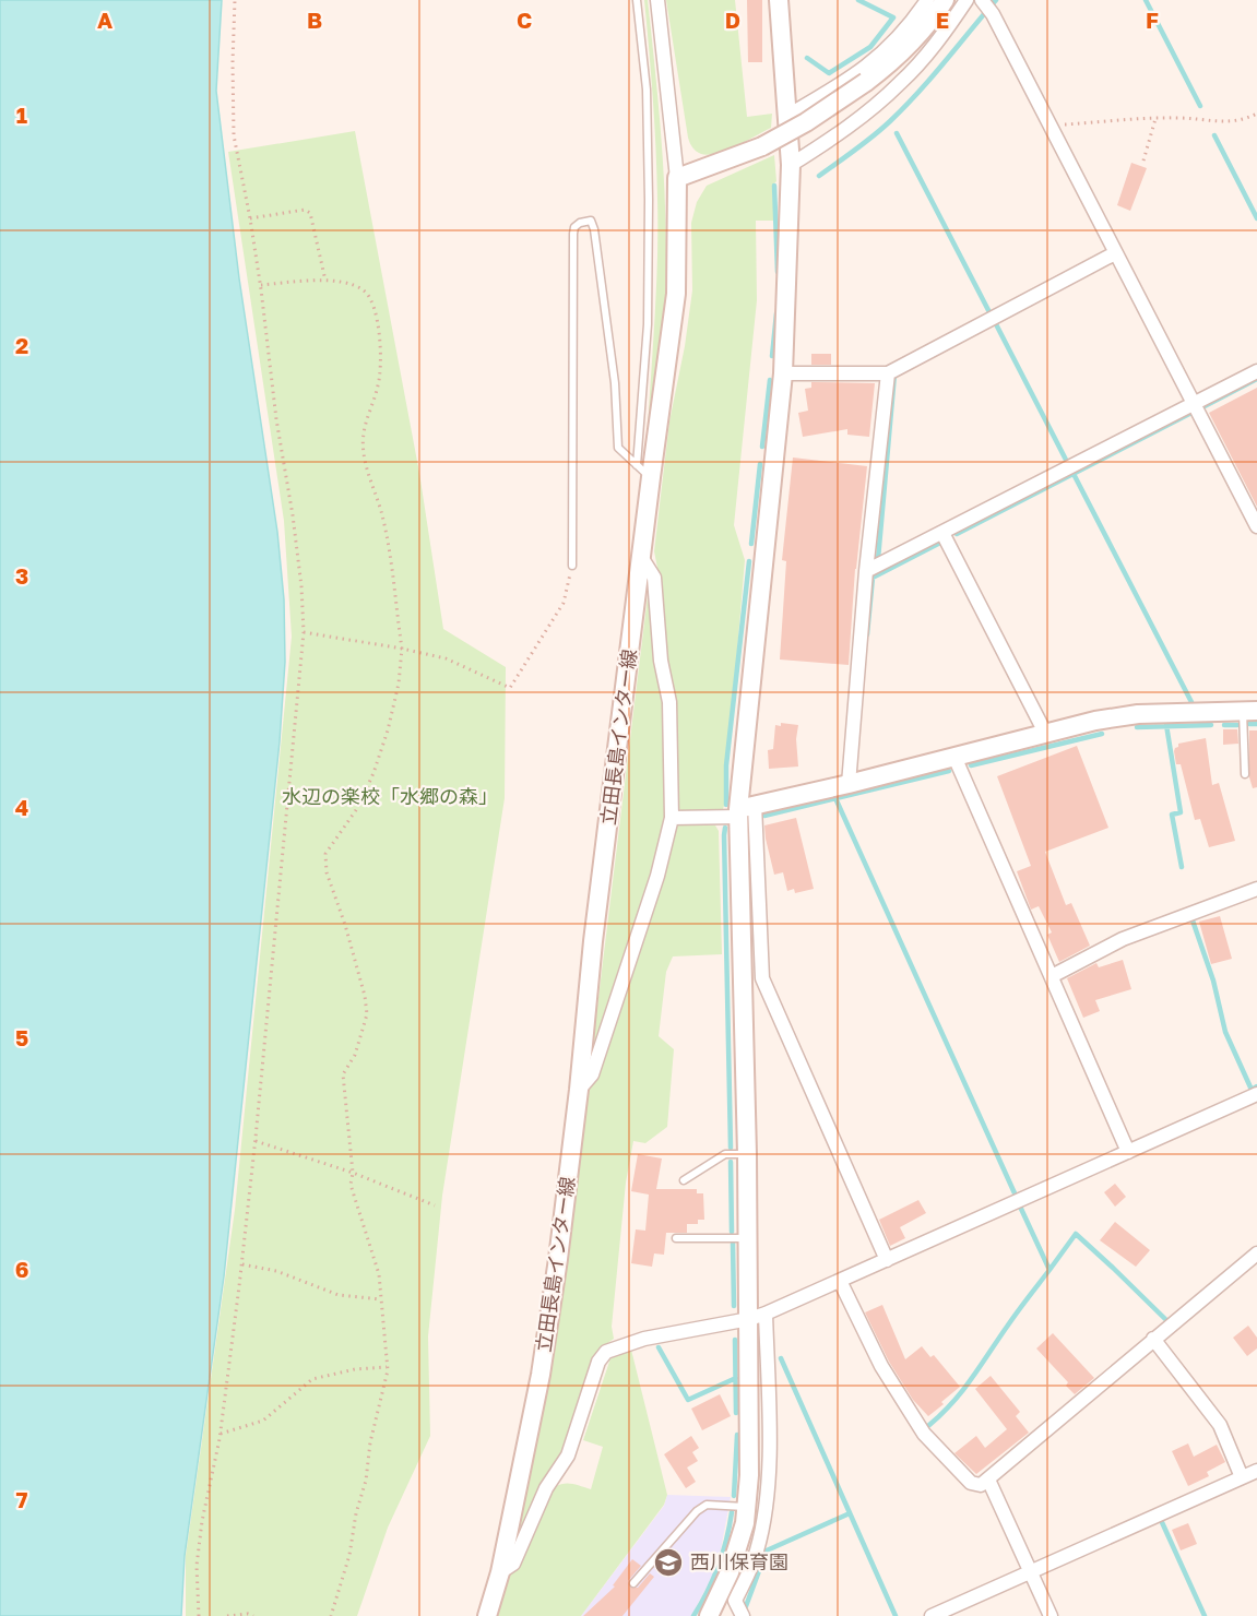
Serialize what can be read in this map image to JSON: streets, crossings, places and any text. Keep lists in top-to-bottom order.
{
  "streets": {
    "street": ["立田長島インター線"]
  },
  "parks": ["水辺の楽校「水郷の森」"],
  "places": {
    "school or university": ["西川保育園"]
  },
  "grid": {
    "columns": [
      "A",
      "B",
      "C",
      "D",
      "E",
      "F"
    ],
    "rows": [
      "1",
      "2",
      "3",
      "4",
      "5",
      "6",
      "7"
    ]
  }
}
